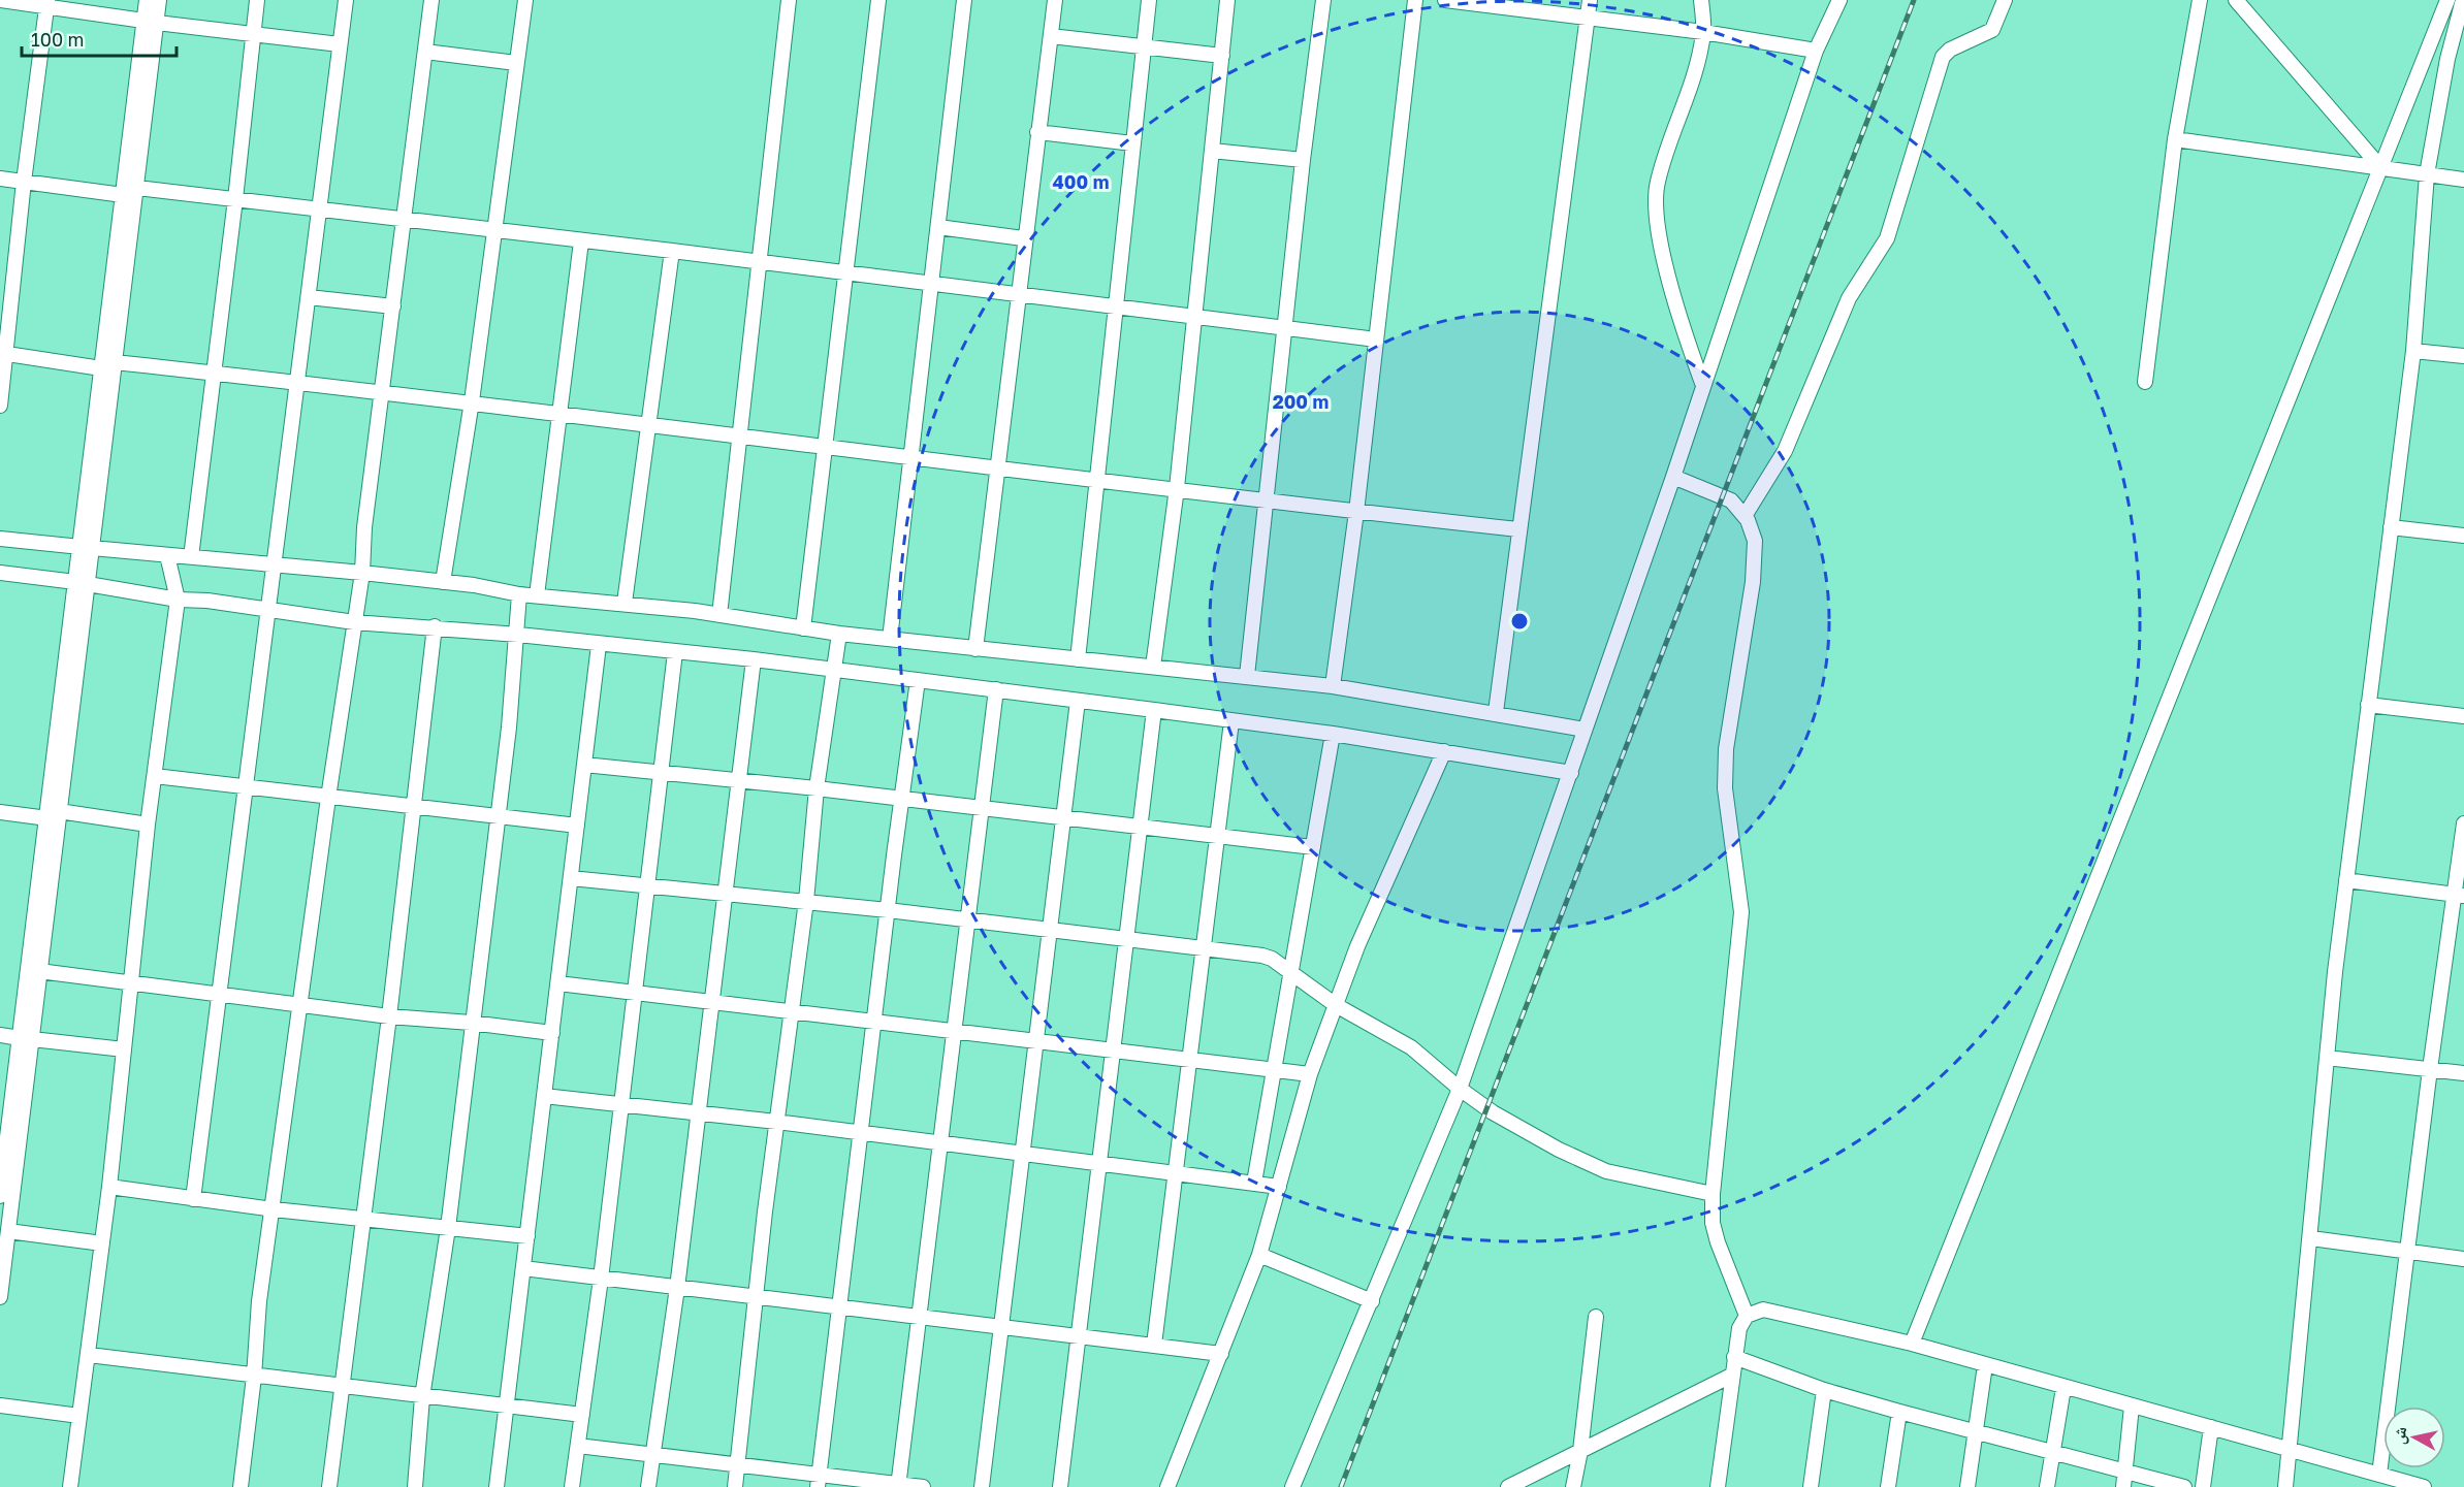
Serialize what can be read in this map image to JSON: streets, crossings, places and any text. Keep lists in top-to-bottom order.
{
  "scale_bar": "100 m",
  "north": "left",
  "rings": ["400 m", "200 m"]
}
